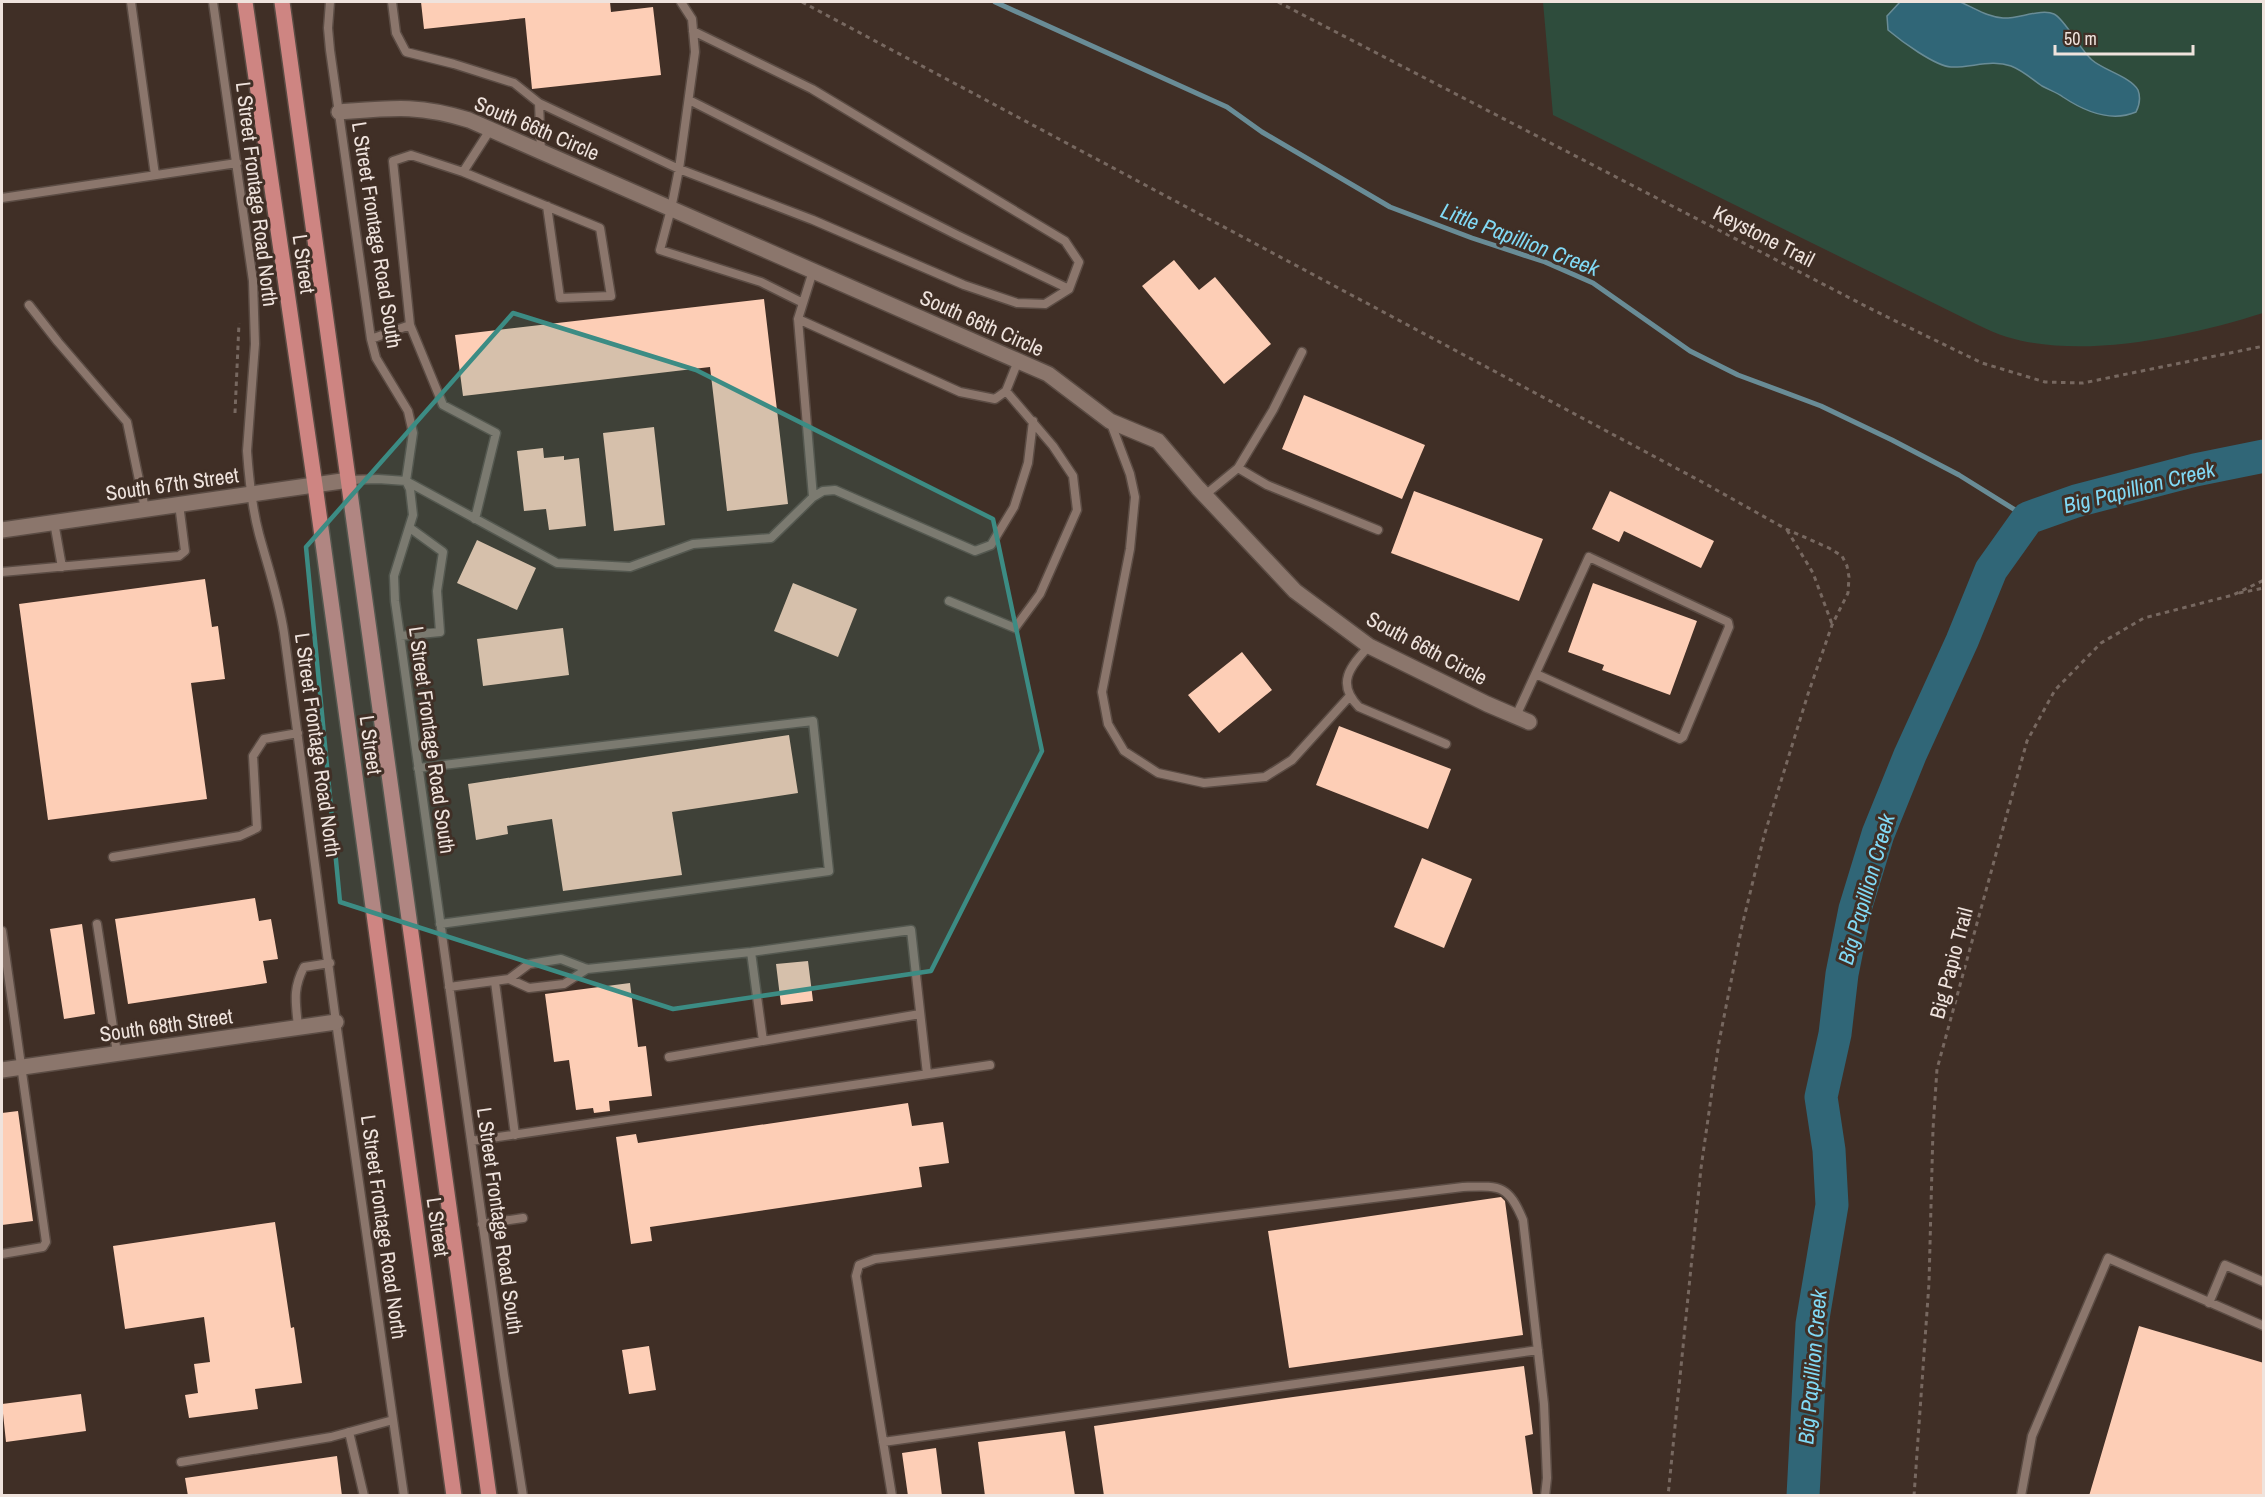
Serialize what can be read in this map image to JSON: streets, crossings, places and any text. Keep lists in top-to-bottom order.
{
  "streets": {
    "main road": ["L Street"],
    "street": ["South 66th Circle", "South 67th Street", "South 68th Street"],
    "lane": ["L Street Frontage Road North", "L Street Frontage Road South"],
    "path": ["Keystone Trail", "Big Papio Trail"]
  },
  "crossings": [
    ["South 66th Circle", "L Street Frontage Road South"],
    ["L Street Frontage Road North", "South 67th Street"],
    ["L Street Frontage Road North", "South 68th Street"],
    ["L Street", "South 67th Street"]
  ],
  "water": ["Little Papillion Creek", "Big Papillion Creek"],
  "scale_bar": "50 m"
}
